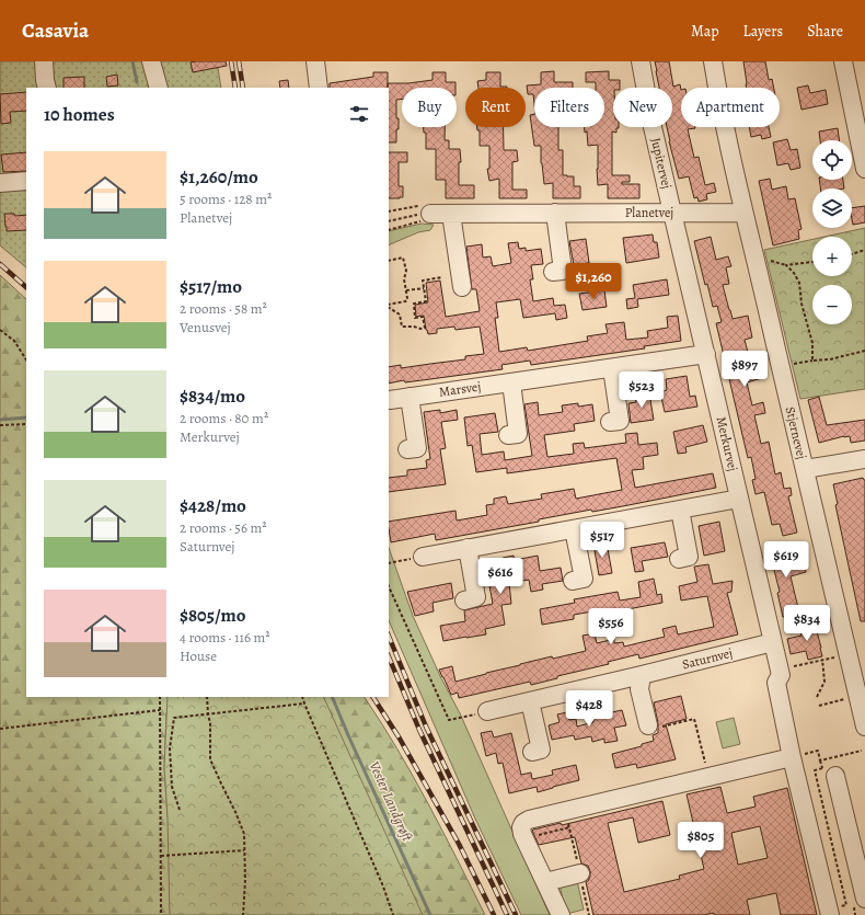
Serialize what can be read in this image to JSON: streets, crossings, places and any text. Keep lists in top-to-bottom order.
{
  "streets": {
    "street": [
      "Jupitervej",
      "Planetvej",
      "Marsvej",
      "Stjernevej",
      "Merkurvej",
      "Saturnvej"
    ]
  },
  "crossings": [
    ["Jupitervej", "Planetvej"],
    ["Jupitervej", "Merkurvej"],
    ["Planetvej", "Stjernevej"],
    ["Planetvej", "Merkurvej"],
    ["Marsvej", "Merkurvej"],
    ["Merkurvej", "Saturnvej"]
  ],
  "water": ["Vester Landgrøft"],
  "page": {
    "header": "Casavia",
    "nav": ["Map", "Layers", "Share"],
    "chip": [
      "Buy",
      "Rent",
      "Filters",
      "New",
      "Apartment"
    ],
    "heading": "10 homes",
    "map_buttons": ["+", "−"],
    "list": [
      {
        "name": "$1,260/mo",
        "note": "5 rooms · 128 m² · Planetvej"
      },
      {
        "name": "$517/mo",
        "note": "2 rooms · 58 m² · Venusvej"
      },
      {
        "name": "$834/mo",
        "note": "2 rooms · 80 m² · Merkurvej"
      },
      {
        "name": "$428/mo",
        "note": "2 rooms · 56 m² · Saturnvej"
      },
      {
        "name": "$805/mo",
        "note": "4 rooms · 116 m² · House"
      }
    ],
    "price": [
      "$1,260",
      "$897",
      "$523",
      "$517",
      "$619",
      "$616",
      "$834",
      "$556",
      "$428",
      "$805"
    ]
  }
}
